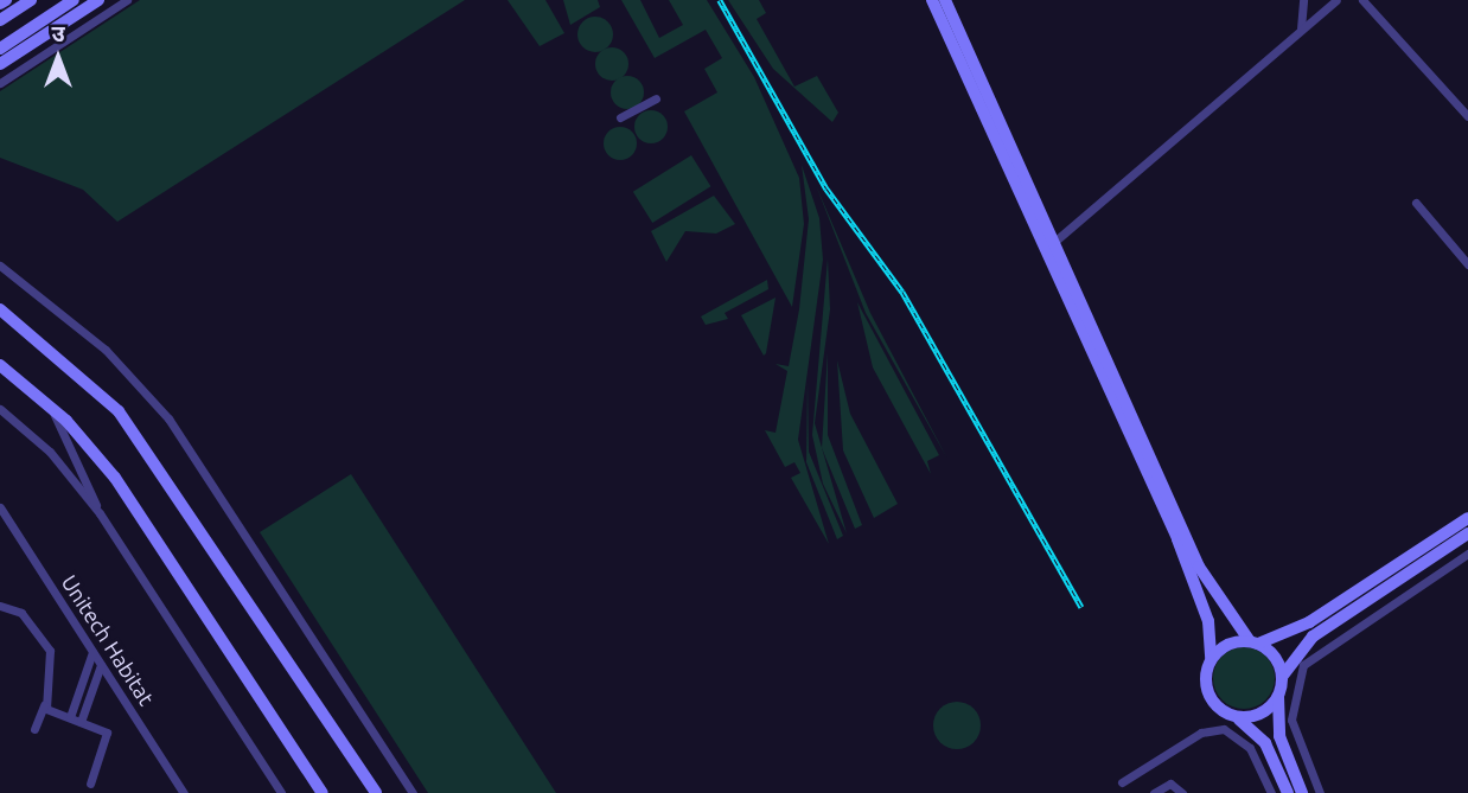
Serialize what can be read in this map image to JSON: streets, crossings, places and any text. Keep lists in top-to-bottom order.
{
  "streets": {
    "street": ["Unitech Habitat"]
  },
  "north": "top"
}
